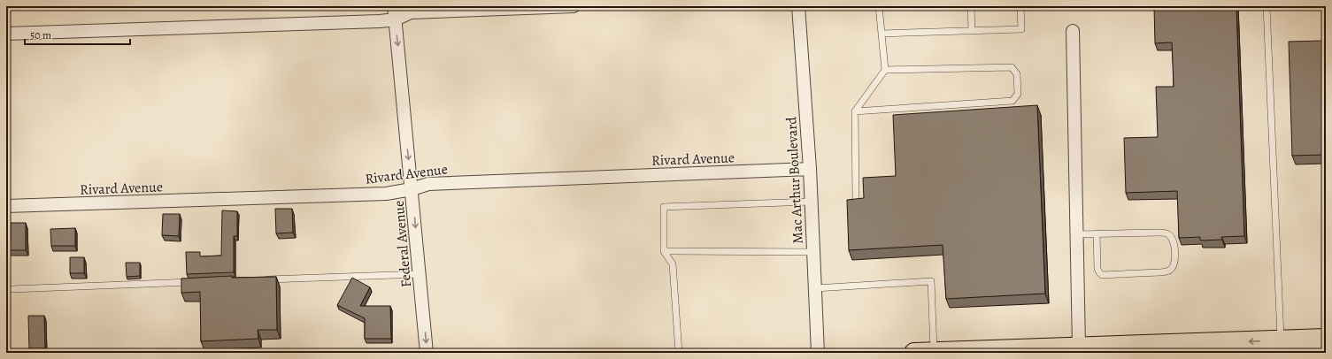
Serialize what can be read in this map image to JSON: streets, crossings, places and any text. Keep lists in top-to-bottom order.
{
  "streets": {
    "street": ["Rivard Avenue", "Mac Arthur Boulevard", "Federal Avenue"]
  },
  "crossings": [
    ["Rivard Avenue", "Mac Arthur Boulevard"],
    ["Rivard Avenue", "Federal Avenue"]
  ],
  "one_way": ["Federal Avenue"],
  "scale_bar": "50 m"
}
